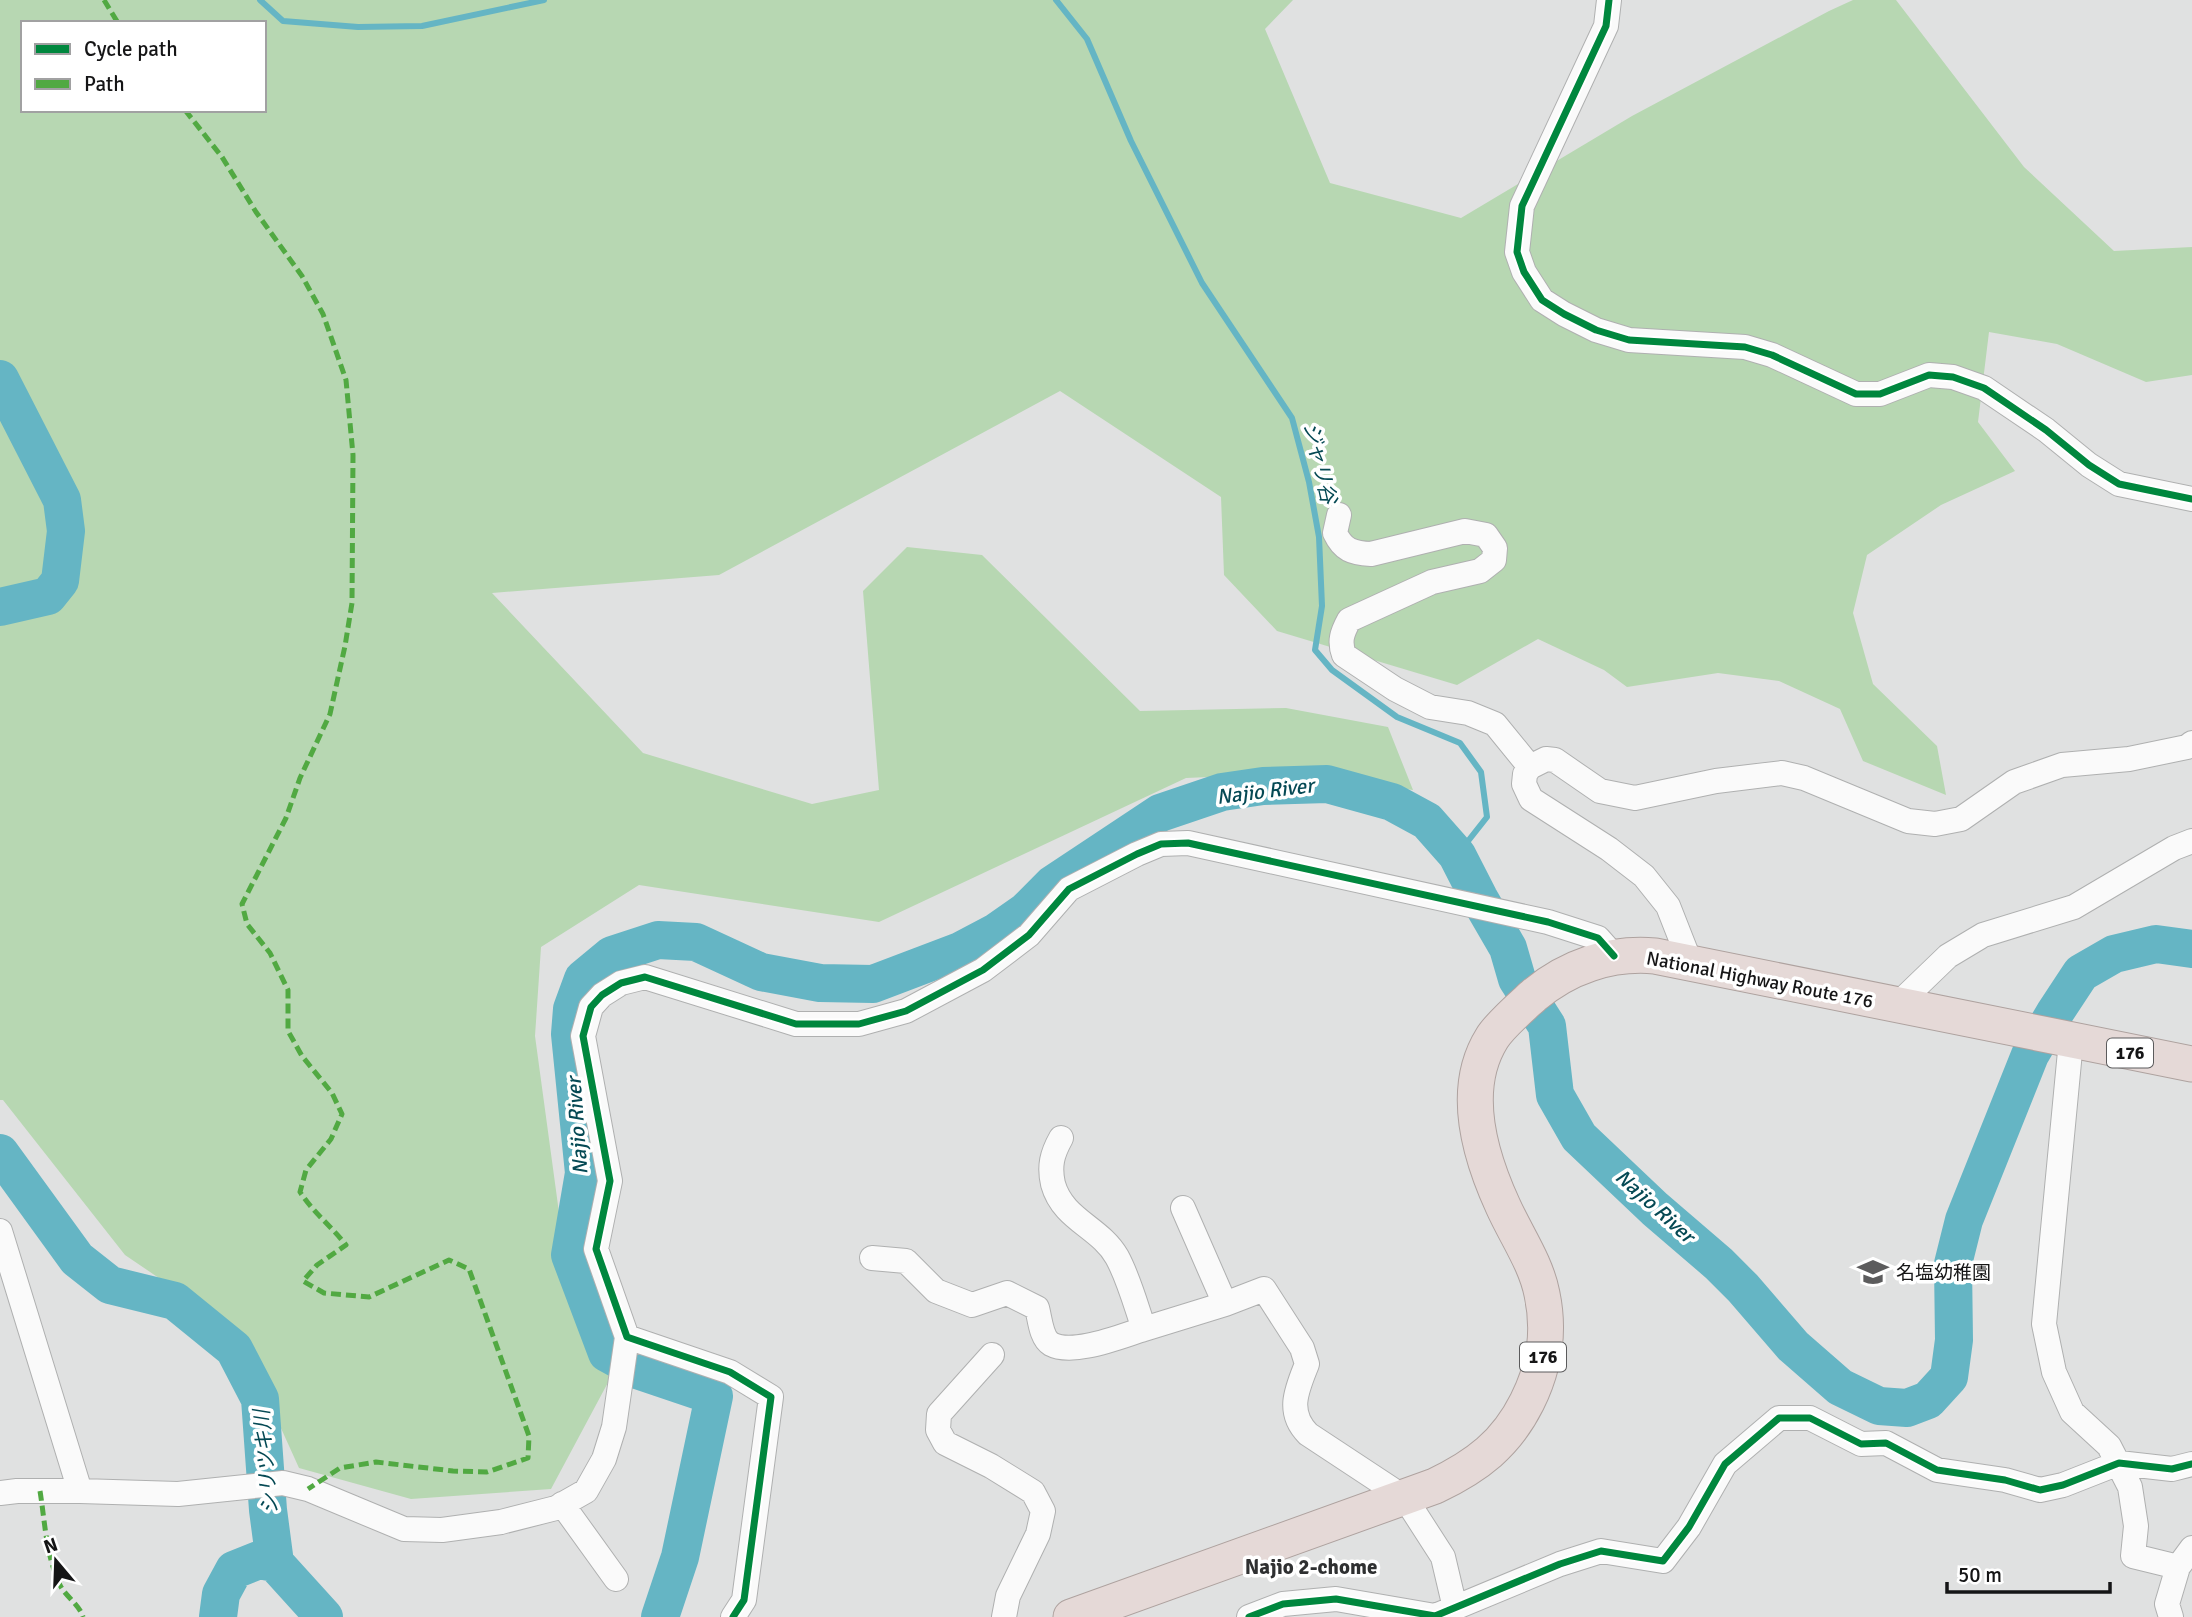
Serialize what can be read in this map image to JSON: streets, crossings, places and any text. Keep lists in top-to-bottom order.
{
  "streets": {
    "highway": ["National Highway Route 176", "176"]
  },
  "districts": ["Najio 2-chome"],
  "water": ["ジャリ谷", "Najio River", "シリツキ川"],
  "places": {
    "school or university": ["名塩幼稚園"]
  },
  "legend": ["Cycle path", "Path"],
  "scale_bar": "50 m",
  "north": "top"
}
